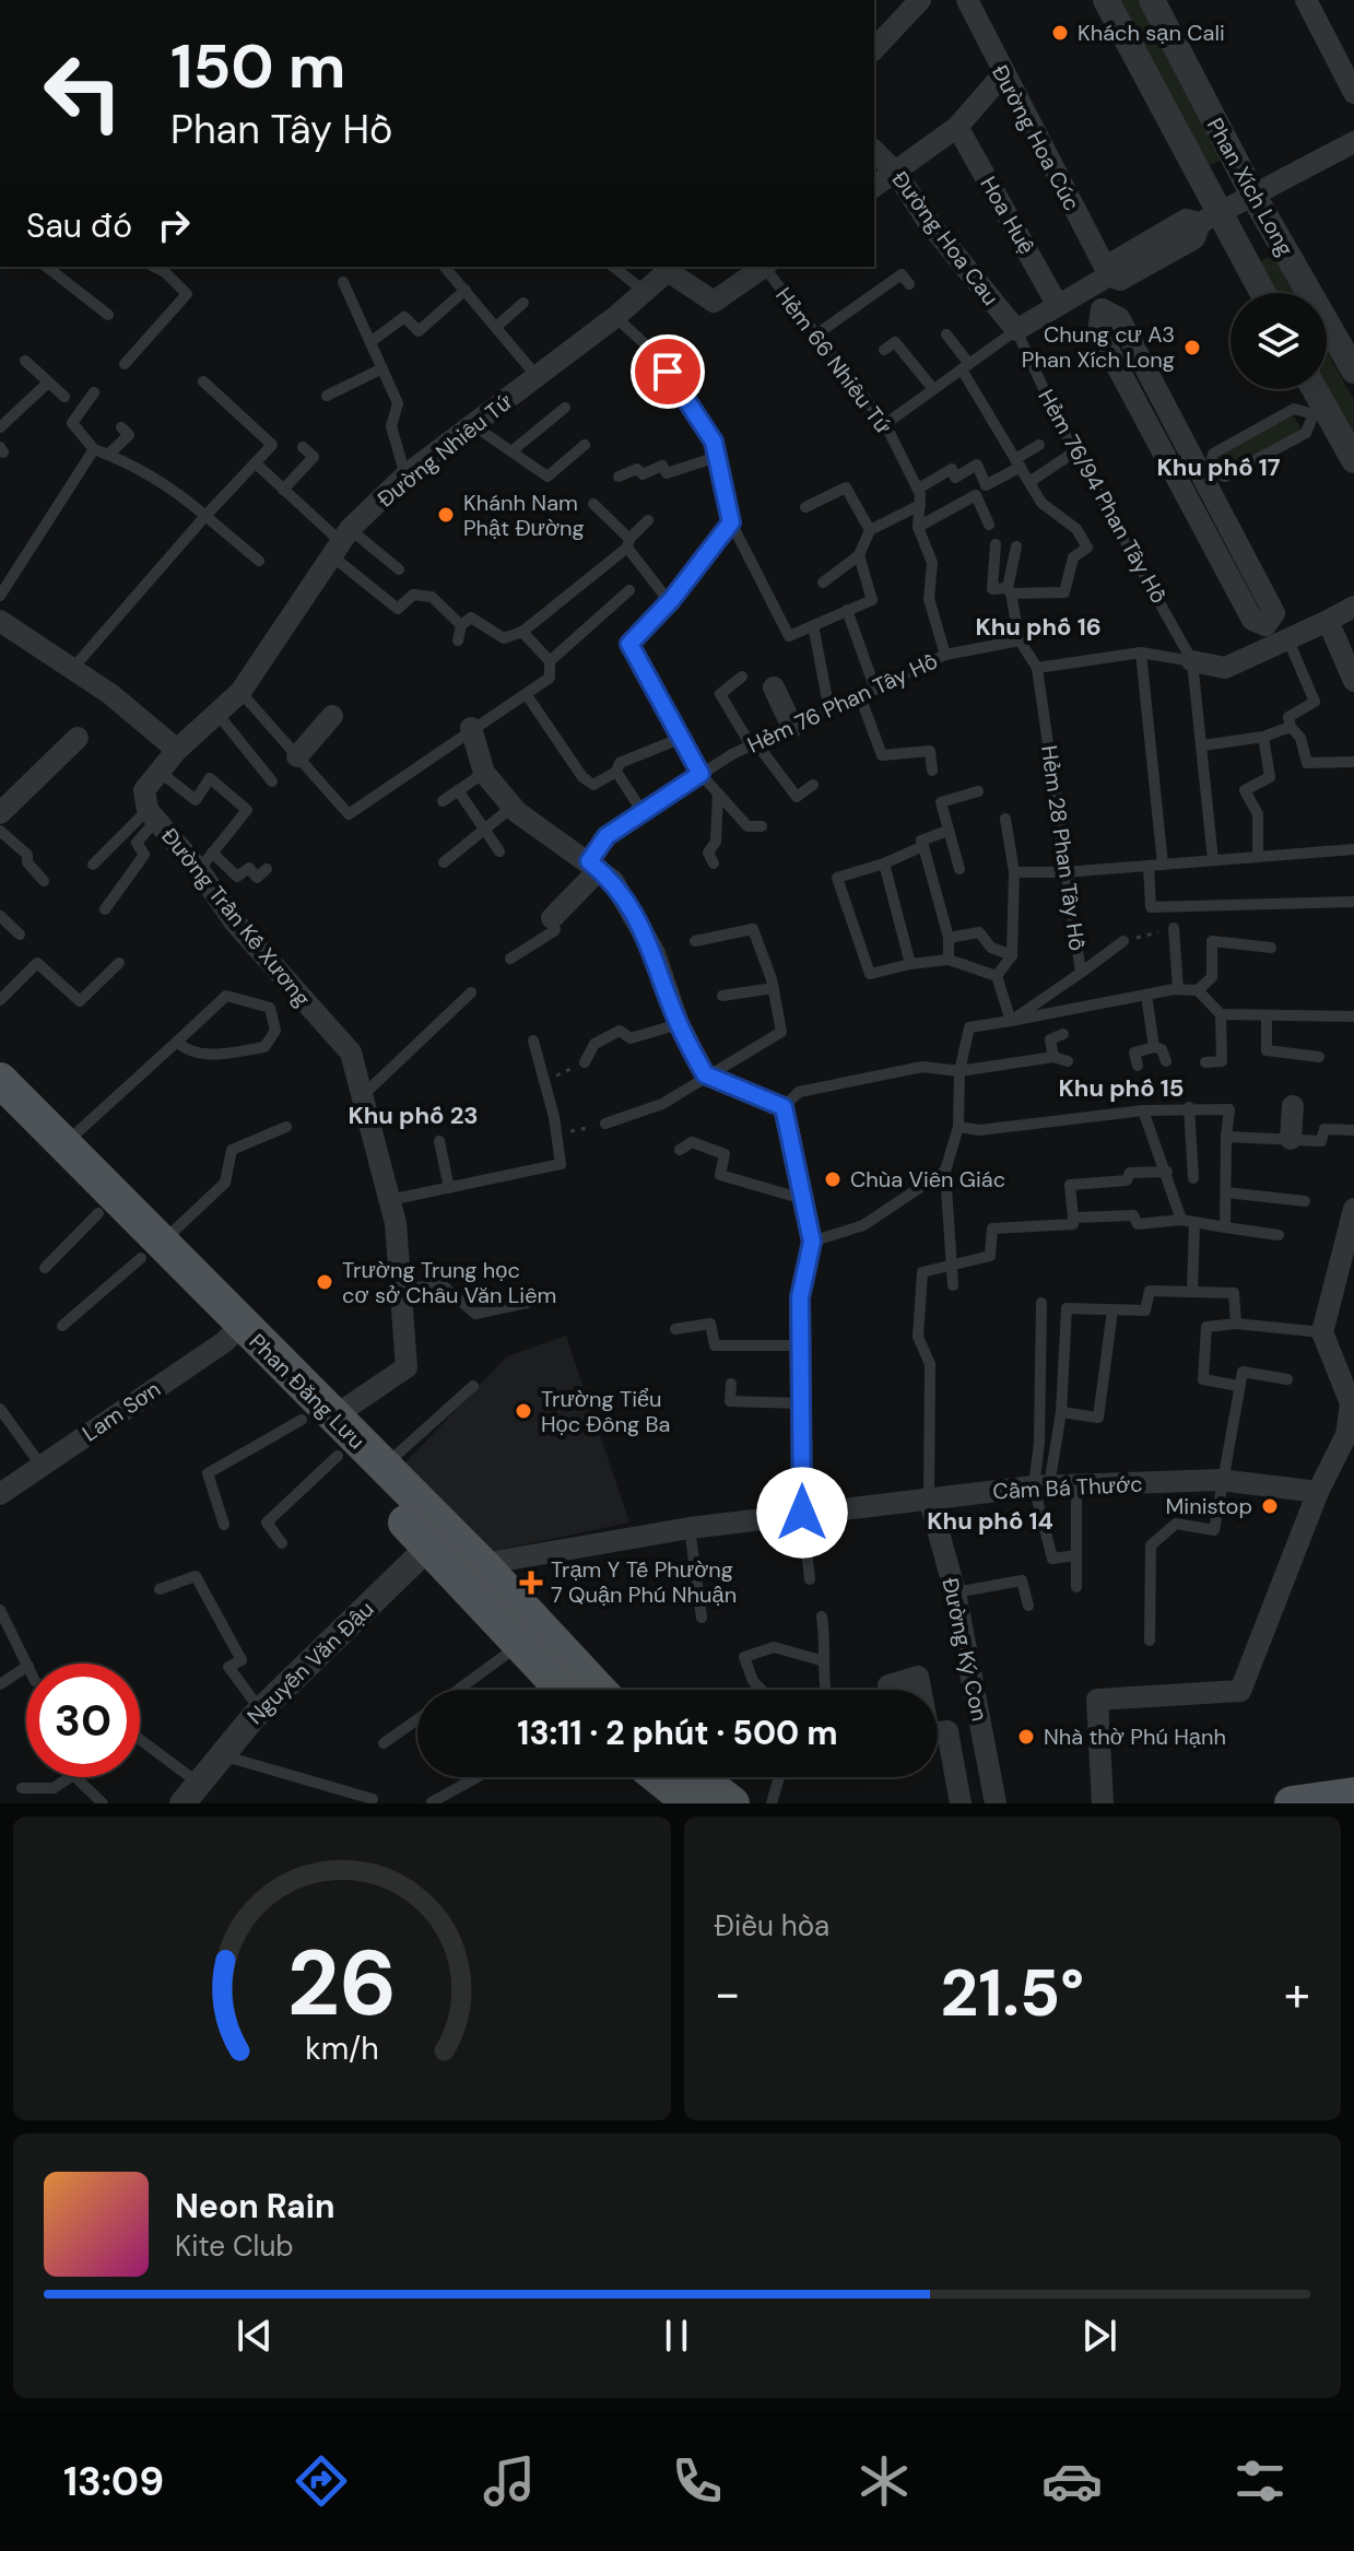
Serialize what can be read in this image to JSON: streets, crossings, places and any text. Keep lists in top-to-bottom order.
{
  "streets": {
    "main road": ["Phan Đăng Lưu"],
    "street": [
      "Đường Hoa Cúc",
      "Phan Xích Long",
      "Hoa Huệ",
      "Đường Hoa Cau",
      "Đường Nhiêu Tứ",
      "Đường Trần Kế Xương",
      "Lam Sơn",
      "Cầm Bá Thước",
      "Đường Ký Con",
      "Nguyễn Văn Đậu"
    ],
    "lane": [
      "Hẻm 66 Nhiêu Tứ",
      "Hẻm 76/94 Phan Tây Hồ",
      "Hẻm 76 Phan Tây Hồ",
      "Hẻm 28 Phan Tây Hồ"
    ]
  },
  "crossings": [
    ["Đường Hoa Cau", "Hẻm 76/94 Phan Tây Hồ"],
    ["Đường Nhiêu Tứ", "Đường Trần Kế Xương"],
    ["Đường Trần Kế Xương", "Phan Đăng Lưu"],
    ["Phan Đăng Lưu", "Lam Sơn"],
    ["Phan Đăng Lưu", "Cầm Bá Thước"],
    ["Phan Đăng Lưu", "Nguyễn Văn Đậu"],
    ["Cầm Bá Thước", "Đường Ký Con"]
  ],
  "districts": [
    "Khu phố 17",
    "Khu phố 16",
    "Khu phố 15",
    "Khu phố 23",
    "Khu phố 14"
  ],
  "places": {
    "other": [
      "Khách sạn Cali",
      "Chung cư A3 Phan Xích Long",
      "Khánh Nam Phật Đường",
      "Chùa Viên Giác",
      "Trường Trung học cơ sở Châu Văn Liêm",
      "Trường Tiểu Học Đông Ba",
      "Ministop",
      "Nhà thờ Phú Hạnh"
    ],
    "health": ["Trạm Y Tế Phường 7 Quận Phú Nhuận"]
  },
  "page": {
    "turn": ["150 m", "Phan Tây Hồ"],
    "then": "Sau đó",
    "limit": "30",
    "trip": "13:11 · 2 phút · 500 m",
    "tile": "Điều hòa",
    "heat": ["−", "21.5°", "+"],
    "song": ["Neon Rain", "Kite Club"],
    "tabs": "13:09",
    "gauge": ["26", "km/h"]
  }
}
